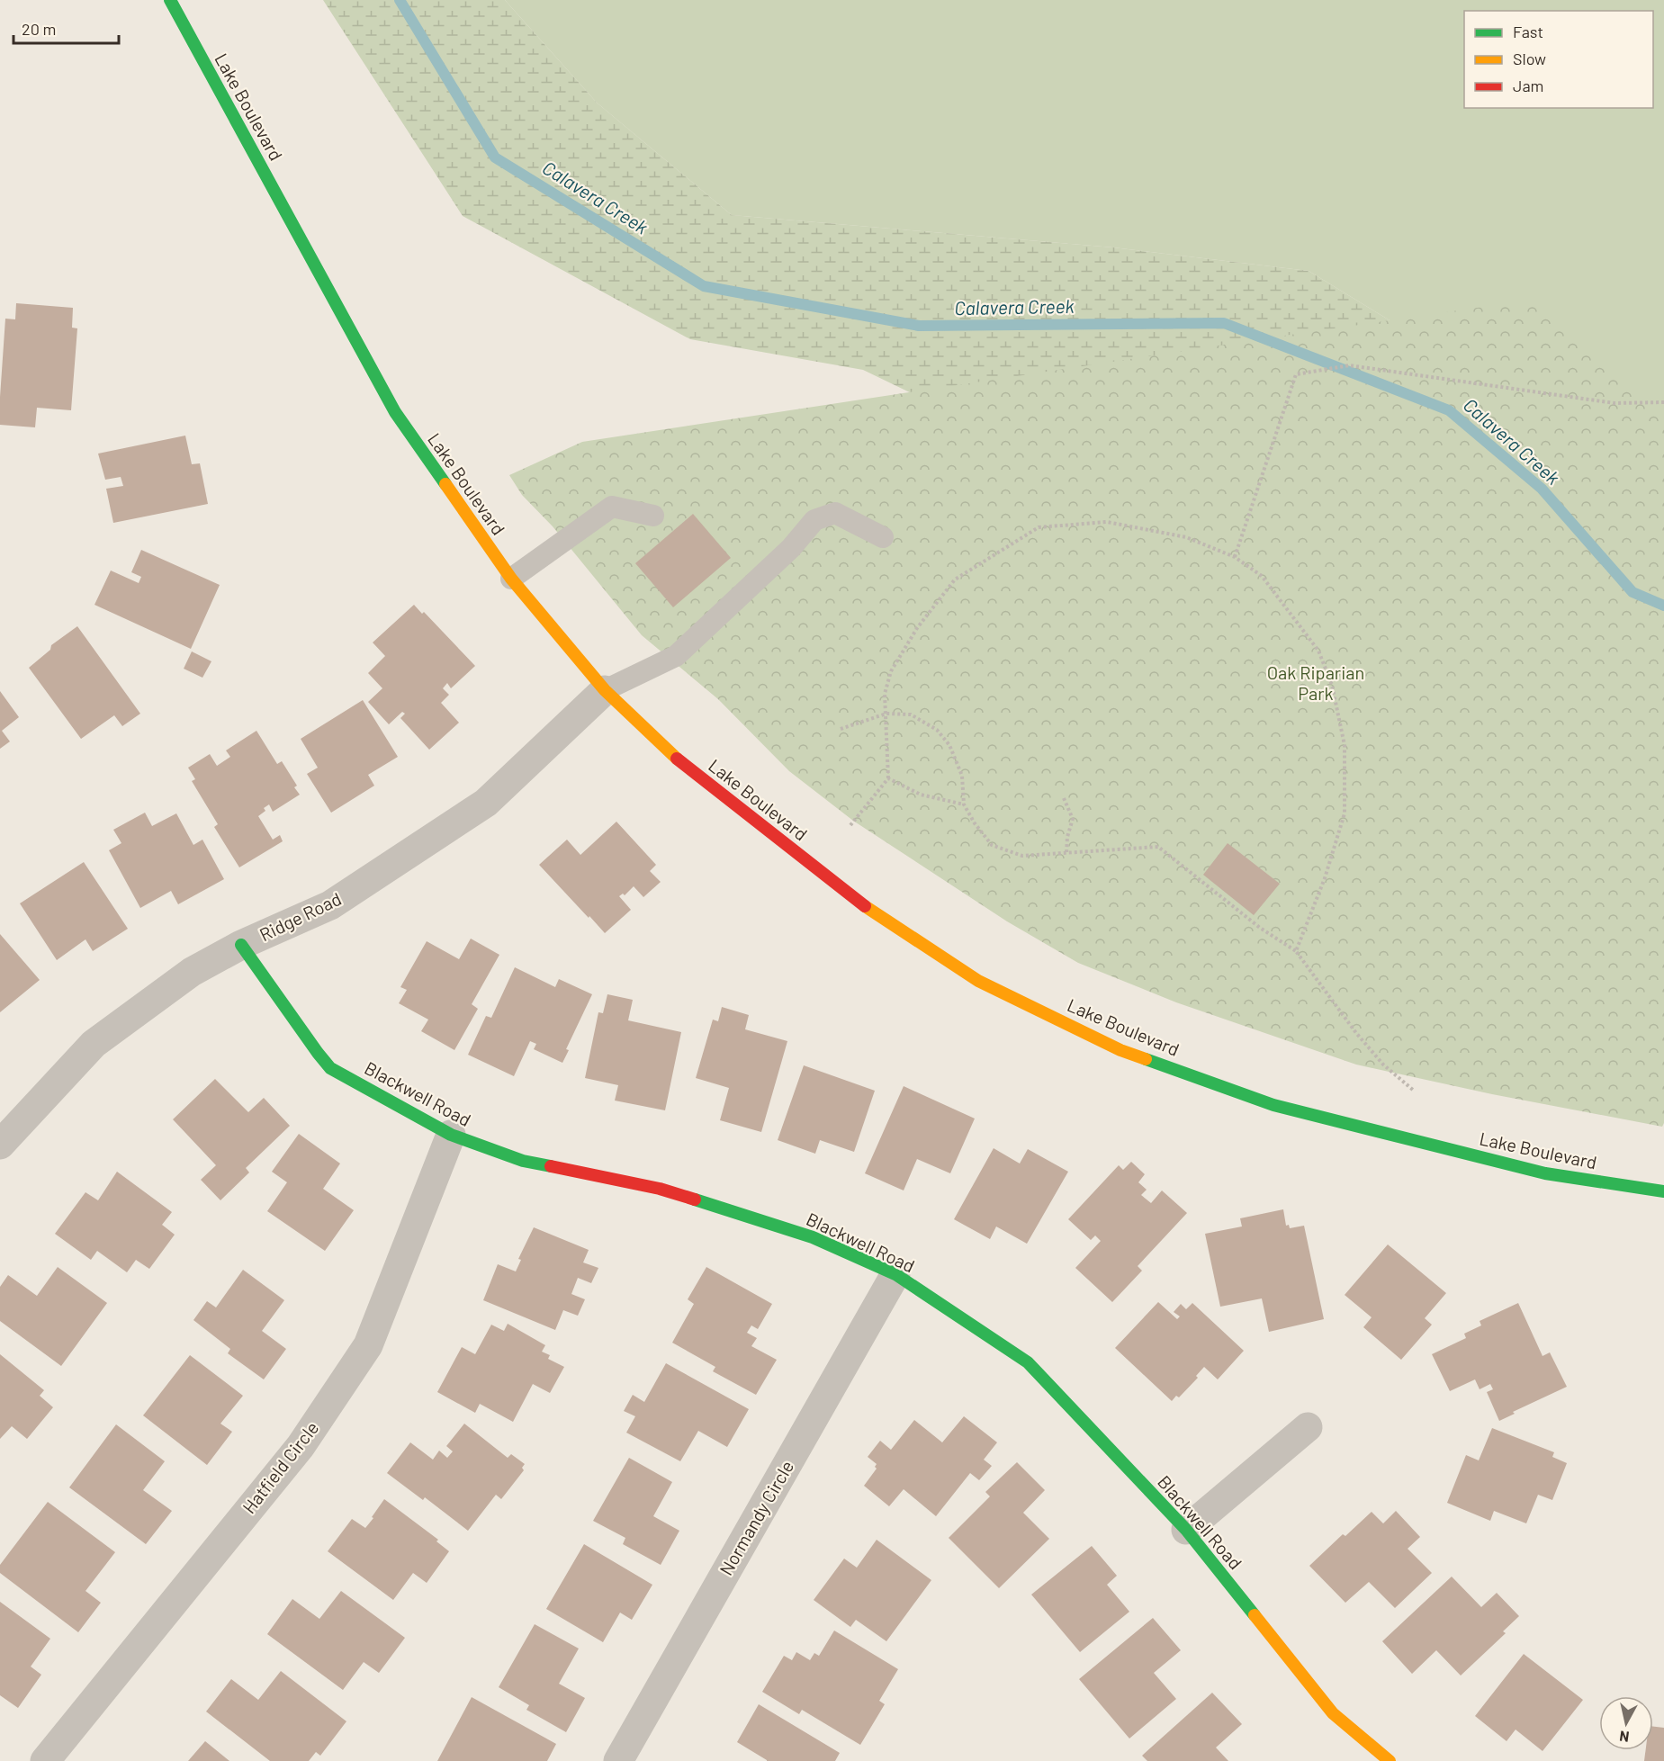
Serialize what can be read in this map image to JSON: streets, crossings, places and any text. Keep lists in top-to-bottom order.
{
  "streets": {
    "main road": ["Lake Boulevard", "Blackwell Road"],
    "street": ["Ridge Road", "Hatfield Circle", "Normandy Circle"]
  },
  "crossings": [
    ["Lake Boulevard", "Ridge Road"],
    ["Ridge Road", "Blackwell Road"],
    ["Blackwell Road", "Hatfield Circle"],
    ["Blackwell Road", "Normandy Circle"]
  ],
  "water": ["Calavera Creek"],
  "parks": ["Oak Riparian Park"],
  "legend": ["Fast", "Slow", "Jam"],
  "scale_bar": "20 m",
  "north": "bottom"
}
